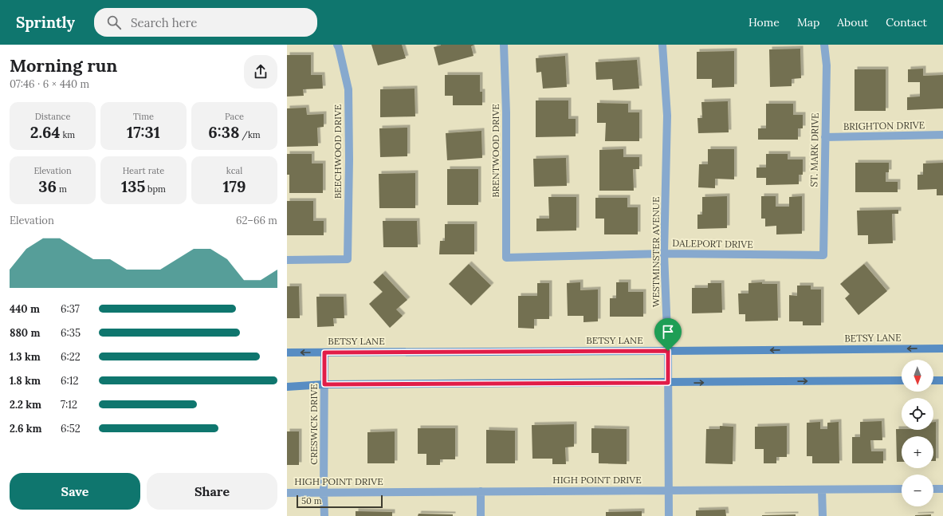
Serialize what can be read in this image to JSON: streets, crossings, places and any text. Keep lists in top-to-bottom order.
{
  "streets": {
    "main road": ["BETSY LANE"],
    "street": [
      "BRIGHTON DRIVE",
      "ST. MARK DRIVE",
      "BRENTWOOD DRIVE",
      "BEECHWOOD DRIVE",
      "DALEPORT DRIVE",
      "WESTMINSTER AVENUE",
      "CRESWICK DRIVE",
      "HIGH POINT DRIVE"
    ]
  },
  "crossings": [
    ["BRIGHTON DRIVE", "ST. MARK DRIVE"],
    ["ST. MARK DRIVE", "DALEPORT DRIVE"],
    ["BRENTWOOD DRIVE", "DALEPORT DRIVE"],
    ["DALEPORT DRIVE", "WESTMINSTER AVENUE"],
    ["WESTMINSTER AVENUE", "BETSY LANE"],
    ["WESTMINSTER AVENUE", "HIGH POINT DRIVE"],
    ["BETSY LANE", "CRESWICK DRIVE"],
    ["CRESWICK DRIVE", "HIGH POINT DRIVE"]
  ],
  "scale_bar": "50 m",
  "north": "bottom",
  "page": {
    "header": "Sprintly",
    "search": "Search here",
    "nav": [
      "Home",
      "Map",
      "About",
      "Contact"
    ],
    "heading": ["Morning run", "07:46 · 6 × 440 m"],
    "stats": [
      ["Distance", "2.64 km"],
      ["Time", "17:31"],
      ["Pace", "6:38 /km"],
      ["Elevation", "36 m"],
      ["Heart rate", "135 bpm"],
      ["kcal", "179"]
    ],
    "chart": ["Elevation", "62–66 m"],
    "list": [
      {
        "name": "440 m",
        "note": "6:37"
      },
      {
        "name": "880 m",
        "note": "6:35"
      },
      {
        "name": "1.3 km",
        "note": "6:22"
      },
      {
        "name": "1.8 km",
        "note": "6:12"
      },
      {
        "name": "2.2 km",
        "note": "7:12"
      },
      {
        "name": "2.6 km",
        "note": "6:52"
      }
    ],
    "map_buttons": ["+", "−"],
    "buttons": ["Save", "Share"],
    "scale": "50 m"
  }
}
